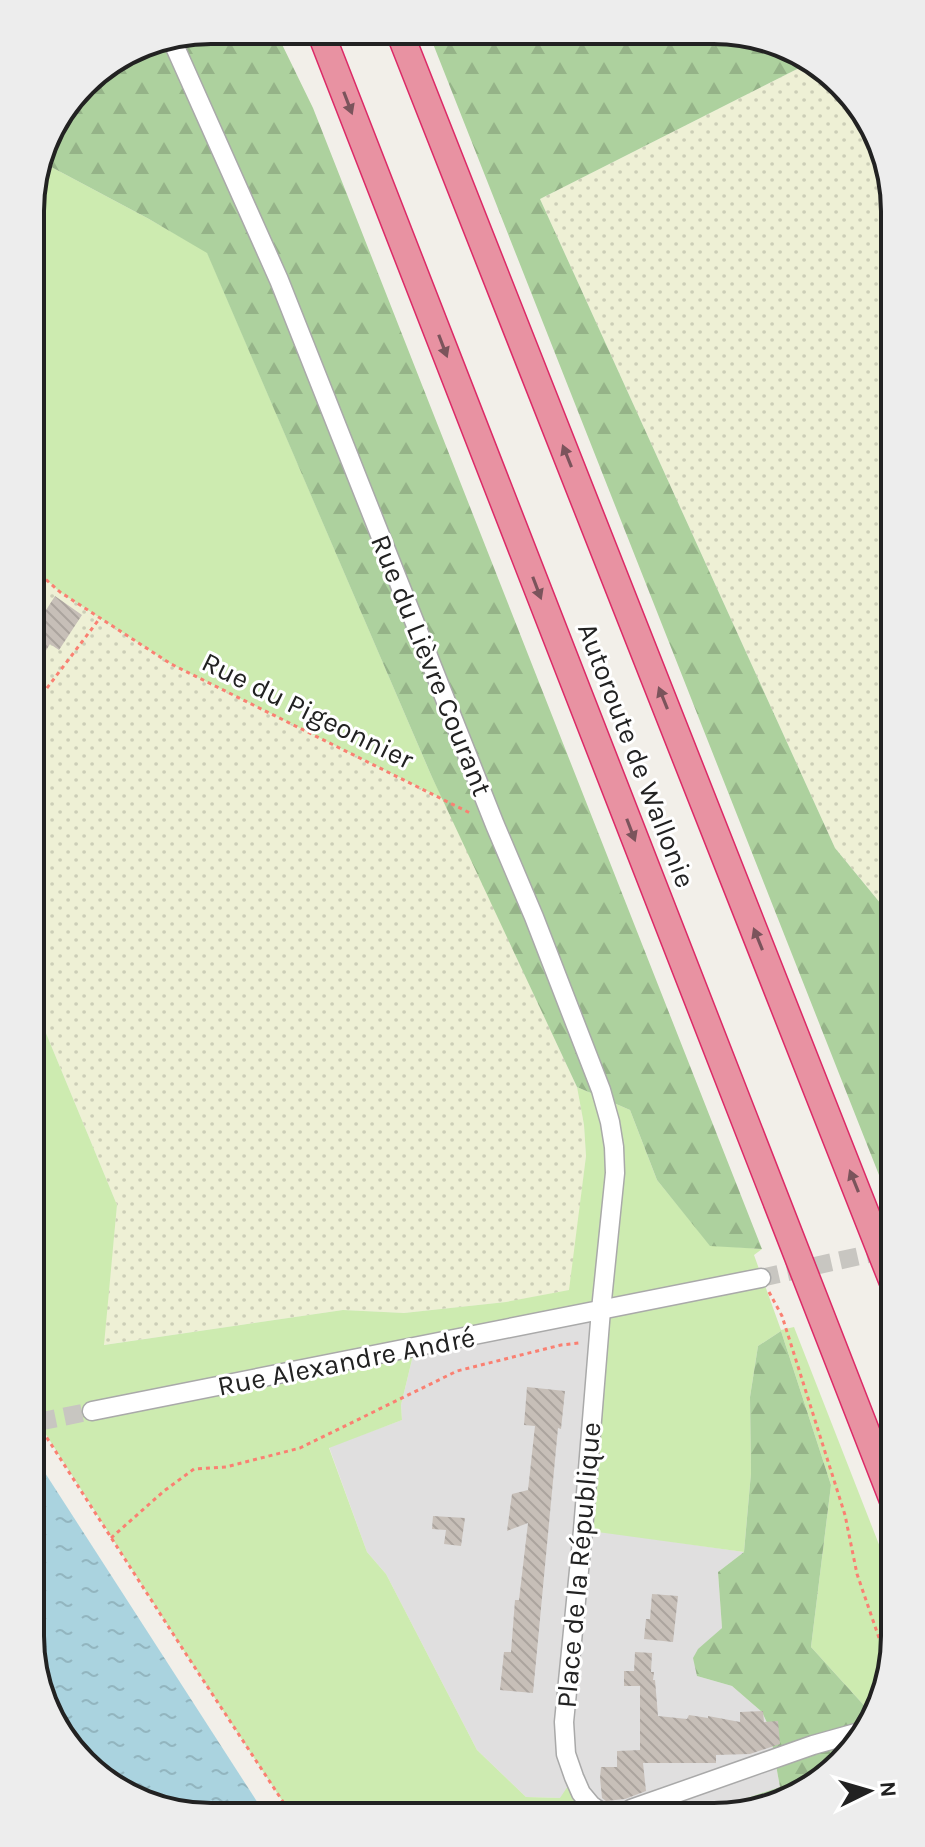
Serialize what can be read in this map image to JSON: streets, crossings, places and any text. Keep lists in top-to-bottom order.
{
  "streets": {
    "highway": ["Autoroute de Wallonie"],
    "street": ["Rue du Lièvre Courant", "Rue Alexandre André", "Place de la République"],
    "path": ["Rue du Pigeonnier"]
  },
  "crossings": [
    ["Rue du Lièvre Courant", "Rue du Pigeonnier"],
    ["Rue du Lièvre Courant", "Rue Alexandre André"],
    ["Rue du Lièvre Courant", "Place de la République"],
    ["Rue Alexandre André", "Place de la République"]
  ],
  "north": "right"
}
